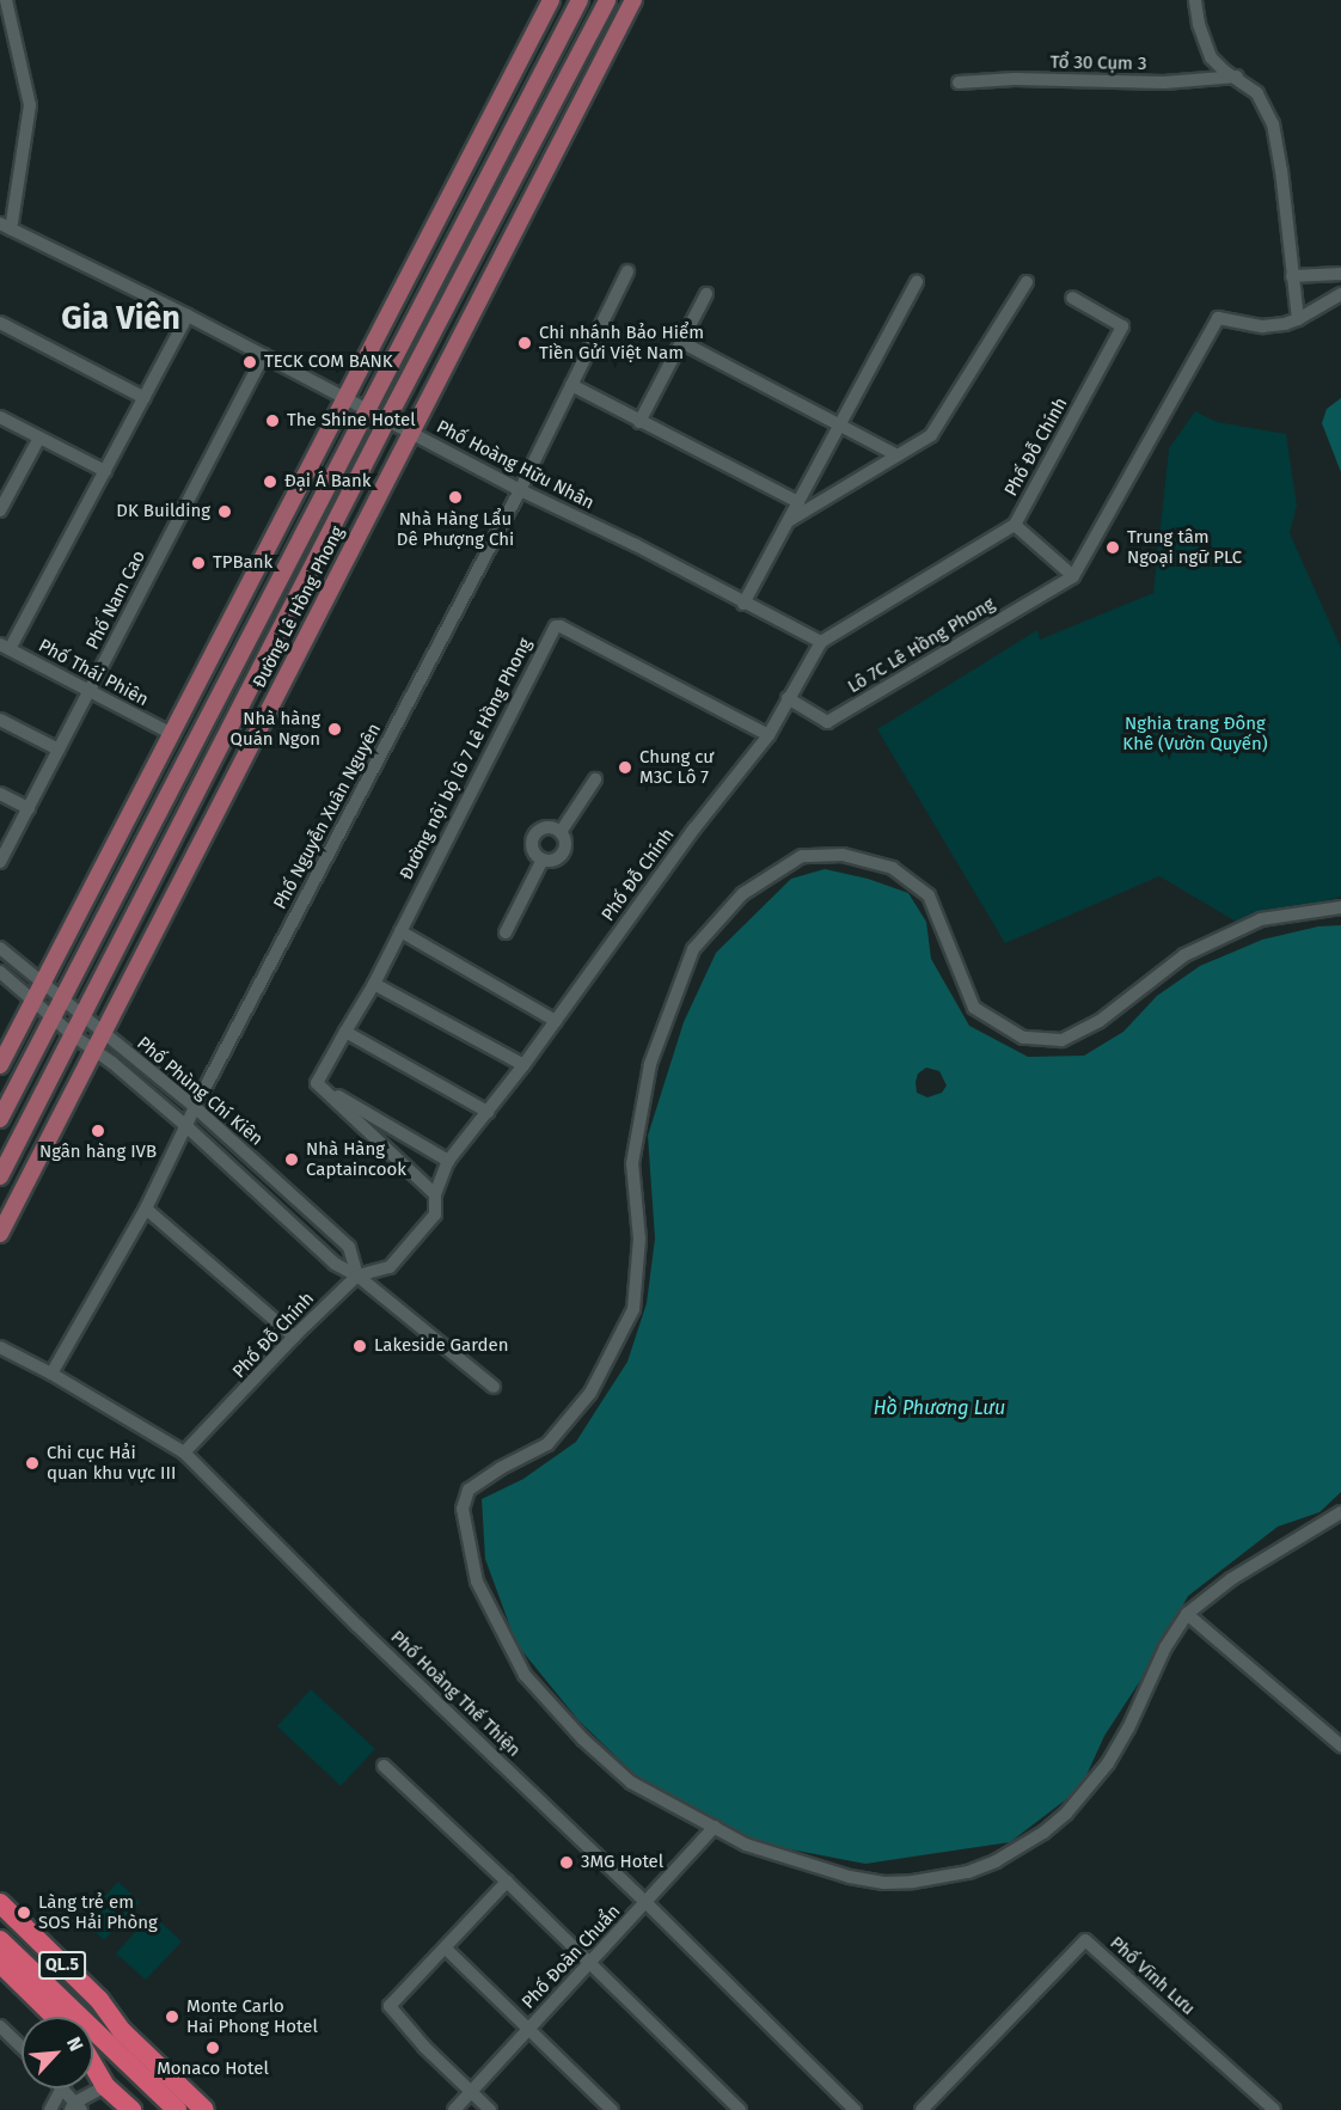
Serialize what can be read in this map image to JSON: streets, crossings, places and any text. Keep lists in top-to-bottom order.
{
  "streets": {
    "highway": ["QL.5"],
    "main road": ["Đường Lê Hồng Phong"],
    "street": [
      "Tổ 30 Cụm 3",
      "Phố Đỗ Chính",
      "Phố Hoàng Hữu Nhân",
      "Phố Nam Cao",
      "Lô 7C Lê Hồng Phong",
      "Phố Thái Phiên",
      "Đường nội bộ lô 7 Lê Hồng Phong",
      "Phố Nguyễn Xuân Nguyên",
      "Phố Phùng Chí Kiên",
      "Phố Hoàng Thế Thiện",
      "Phố Đoàn Chuẩn",
      "Phố Vĩnh Lưu"
    ]
  },
  "crossings": [
    ["Phố Đỗ Chính", "Phố Hoàng Hữu Nhân"],
    ["Phố Đỗ Chính", "Lô 7C Lê Hồng Phong"],
    ["Phố Đỗ Chính", "Đường nội bộ lô 7 Lê Hồng Phong"],
    ["Phố Đỗ Chính", "Phố Phùng Chí Kiên"],
    ["Phố Đỗ Chính", "Phố Hoàng Thế Thiện"],
    ["Phố Hoàng Hữu Nhân", "Phố Nam Cao"],
    ["Phố Hoàng Hữu Nhân", "Đường Lê Hồng Phong"],
    ["Phố Hoàng Hữu Nhân", "Phố Nguyễn Xuân Nguyên"],
    ["Phố Nam Cao", "Phố Thái Phiên"],
    ["Đường Lê Hồng Phong", "Phố Phùng Chí Kiên"],
    ["Phố Nguyễn Xuân Nguyên", "Phố Phùng Chí Kiên"],
    ["Phố Nguyễn Xuân Nguyên", "Phố Hoàng Thế Thiện"],
    ["Phố Hoàng Thế Thiện", "Phố Đoàn Chuẩn"]
  ],
  "districts": ["Gia Viên"],
  "water": ["Hồ Phương Lưu"],
  "parks": ["Nghia trang Đông Khê (Vườn Quyến)"],
  "places": [
    "Chi nhánh Bảo Hiểm Tiền Gửi Việt Nam",
    "TECK COM BANK",
    "The Shine Hotel",
    "Đại Á Bank",
    "Nhà Hàng Lẩu Dê Phượng Chi",
    "DK Building",
    "Trung tâm Ngoại ngữ PLC",
    "TPBank",
    "Nhà hàng Quán Ngon",
    "Chung cư M3C Lô 7",
    "Ngân hàng IVB",
    "Nhà Hàng Captaincook",
    "Lakeside Garden",
    "Chi cục Hải quan khu vực III",
    "3MG Hotel",
    "Làng trẻ em SOS Hải Phòng",
    "Monte Carlo Hai Phong Hotel",
    "Monaco Hotel"
  ],
  "north": "top right"
}
